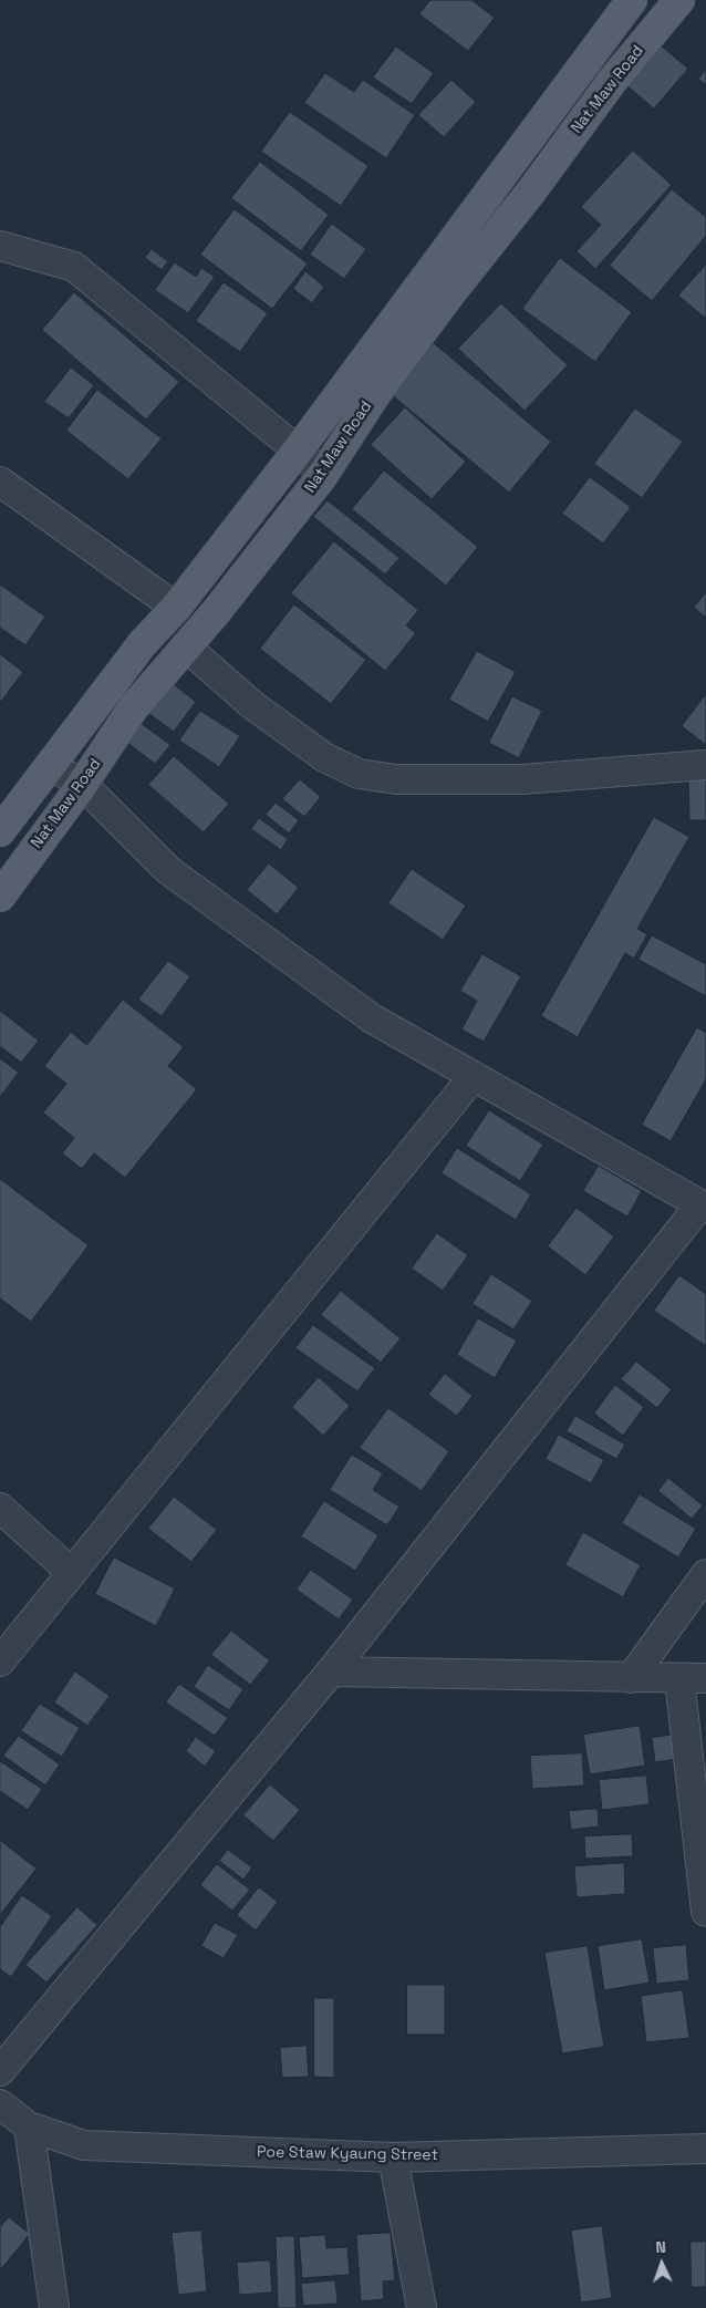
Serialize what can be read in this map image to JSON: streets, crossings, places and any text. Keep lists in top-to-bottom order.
{
  "streets": {
    "main road": ["Nat Maw Road"],
    "street": ["Poe Staw Kyaung Street"]
  },
  "north": "top"
}
